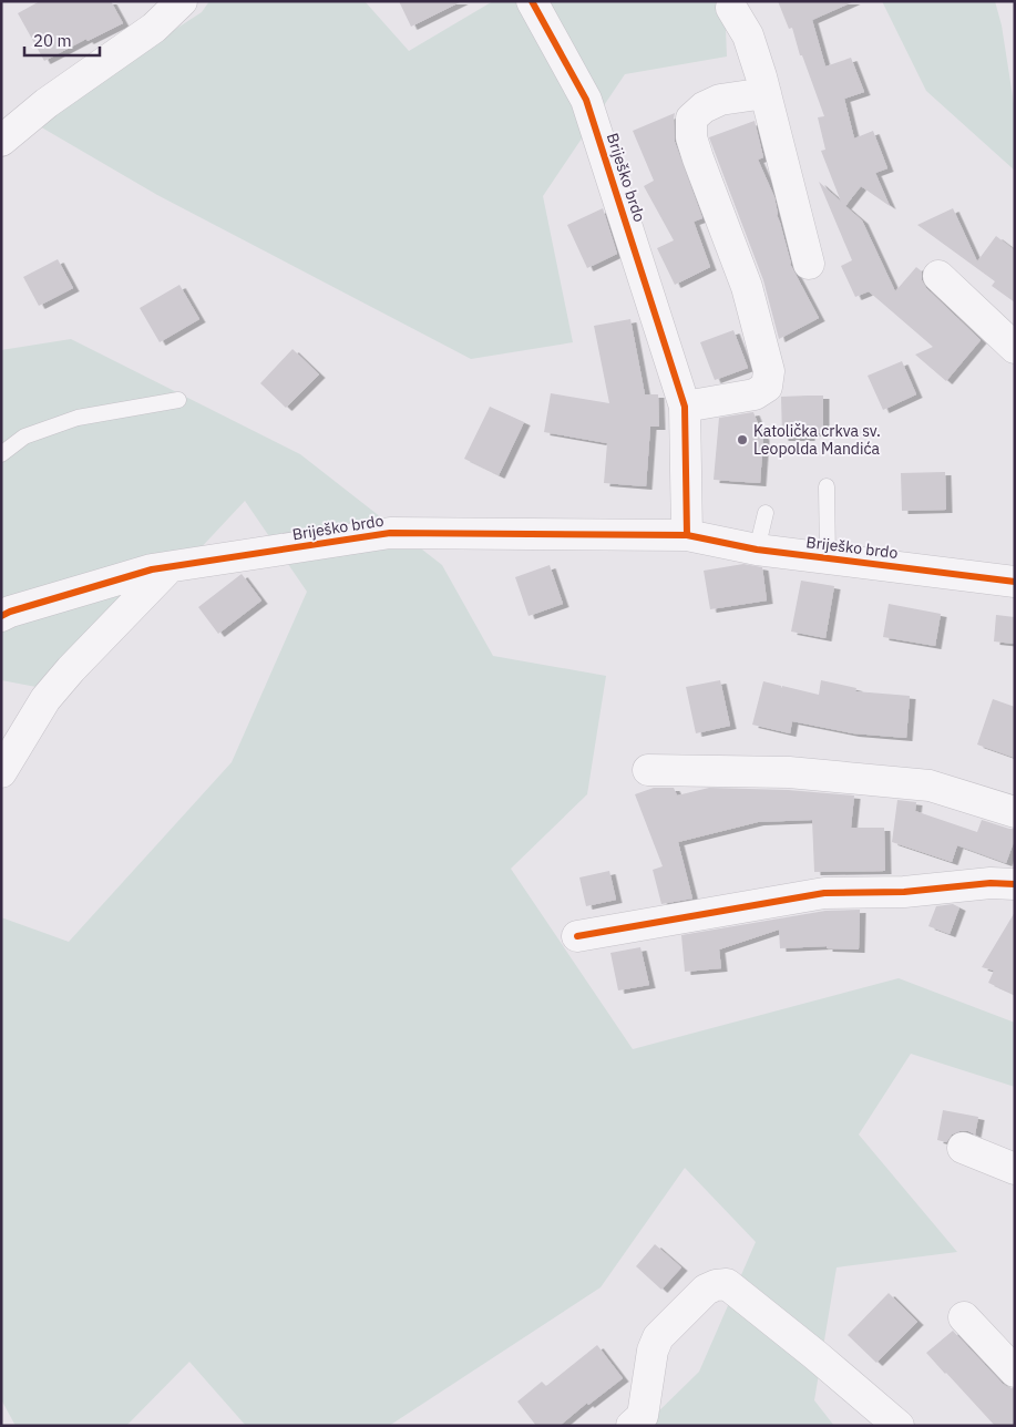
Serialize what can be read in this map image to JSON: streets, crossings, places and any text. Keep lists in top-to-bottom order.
{
  "streets": {
    "street": ["Briješko brdo"]
  },
  "places": ["Katolička crkva sv. Leopolda Mandića"],
  "scale_bar": "20 m"
}
